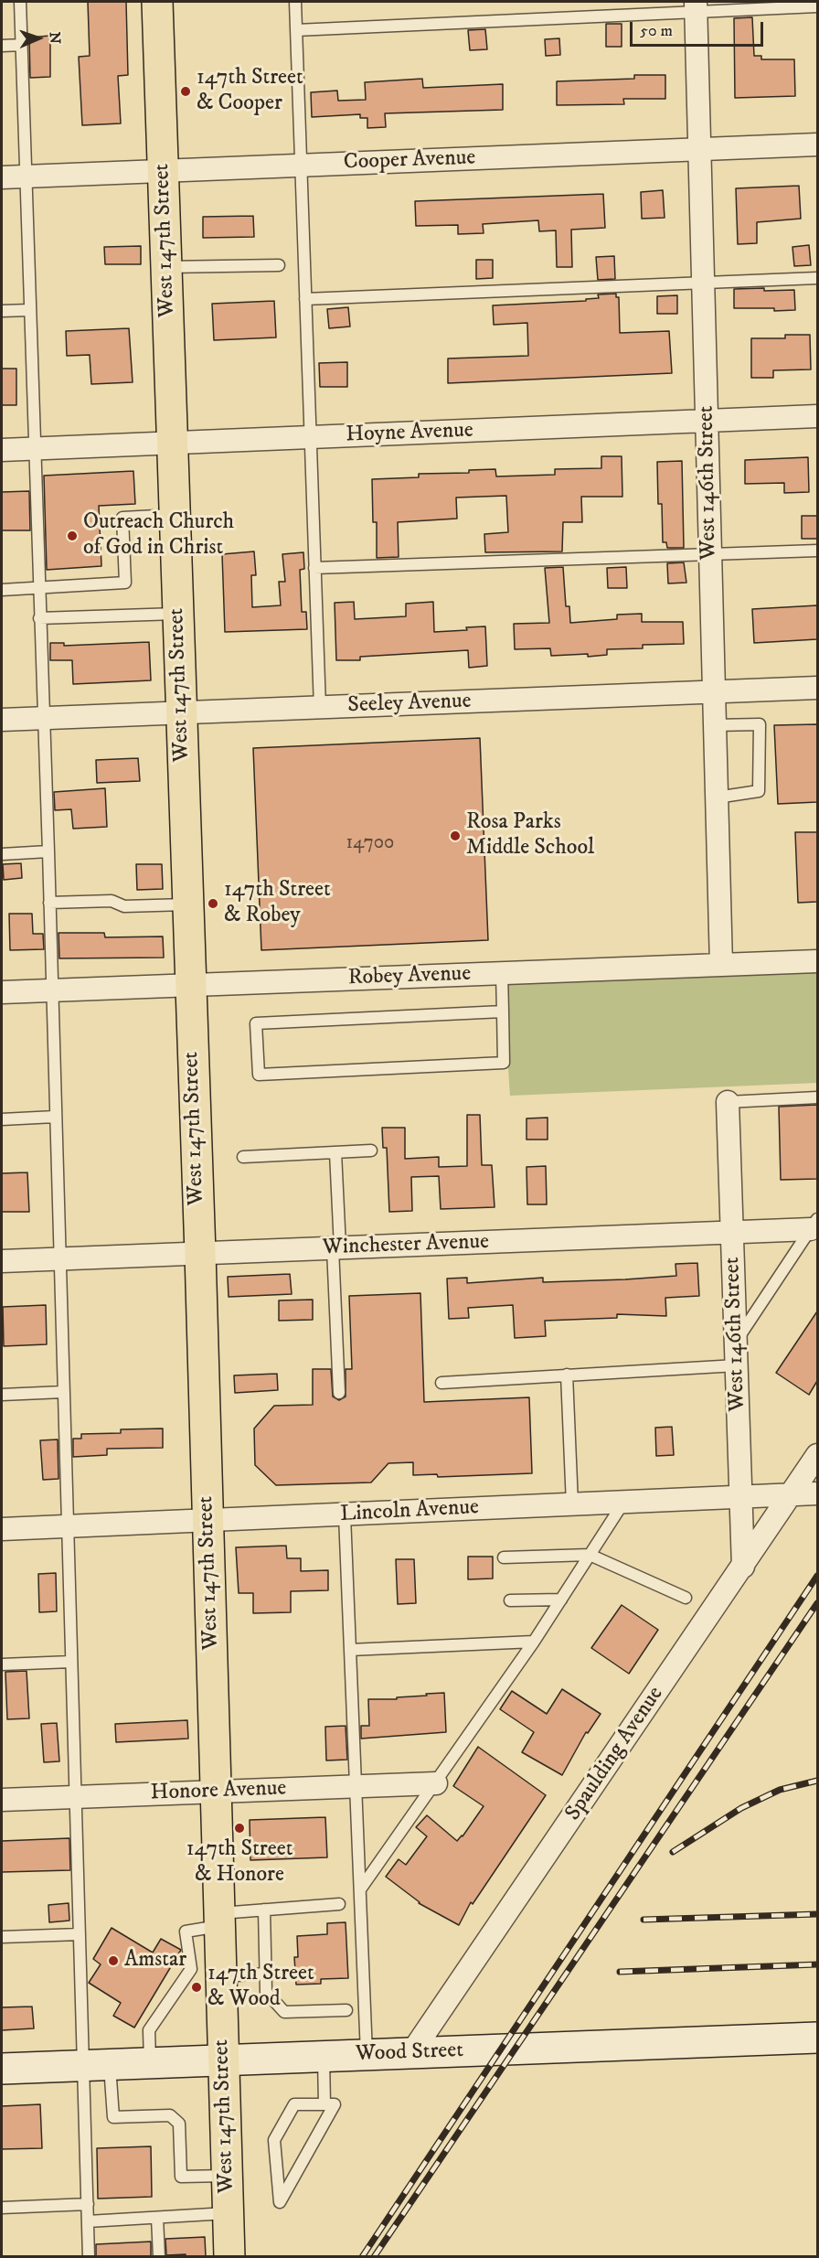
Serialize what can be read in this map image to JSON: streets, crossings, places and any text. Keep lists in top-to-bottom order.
{
  "streets": {
    "main road": ["West 147th Street", "Wood Street"],
    "street": [
      "Cooper Avenue",
      "Hoyne Avenue",
      "West 146th Street",
      "Seeley Avenue",
      "Robey Avenue",
      "Winchester Avenue",
      "Lincoln Avenue",
      "Spaulding Avenue",
      "Honore Avenue"
    ]
  },
  "crossings": [
    ["Cooper Avenue", "West 147th Street"],
    ["Cooper Avenue", "West 146th Street"],
    ["West 147th Street", "Hoyne Avenue"],
    ["West 147th Street", "Seeley Avenue"],
    ["West 147th Street", "Robey Avenue"],
    ["West 147th Street", "Winchester Avenue"],
    ["West 147th Street", "Lincoln Avenue"],
    ["West 147th Street", "Honore Avenue"],
    ["West 147th Street", "Wood Street"],
    ["Hoyne Avenue", "West 146th Street"],
    ["West 146th Street", "Seeley Avenue"],
    ["West 146th Street", "Robey Avenue"],
    ["West 146th Street", "Winchester Avenue"],
    ["West 146th Street", "Lincoln Avenue"],
    ["West 146th Street", "Spaulding Avenue"],
    ["Lincoln Avenue", "Spaulding Avenue"],
    ["Spaulding Avenue", "Wood Street"]
  ],
  "places": [
    "147th Street & Cooper",
    "Outreach Church of God in Christ",
    "Rosa Parks Middle School",
    "147th Street & Robey",
    "147th Street & Honore",
    "Amstar",
    "147th Street & Wood"
  ],
  "house_numbers": ["14700"],
  "scale_bar": "50 m",
  "north": "right"
}
